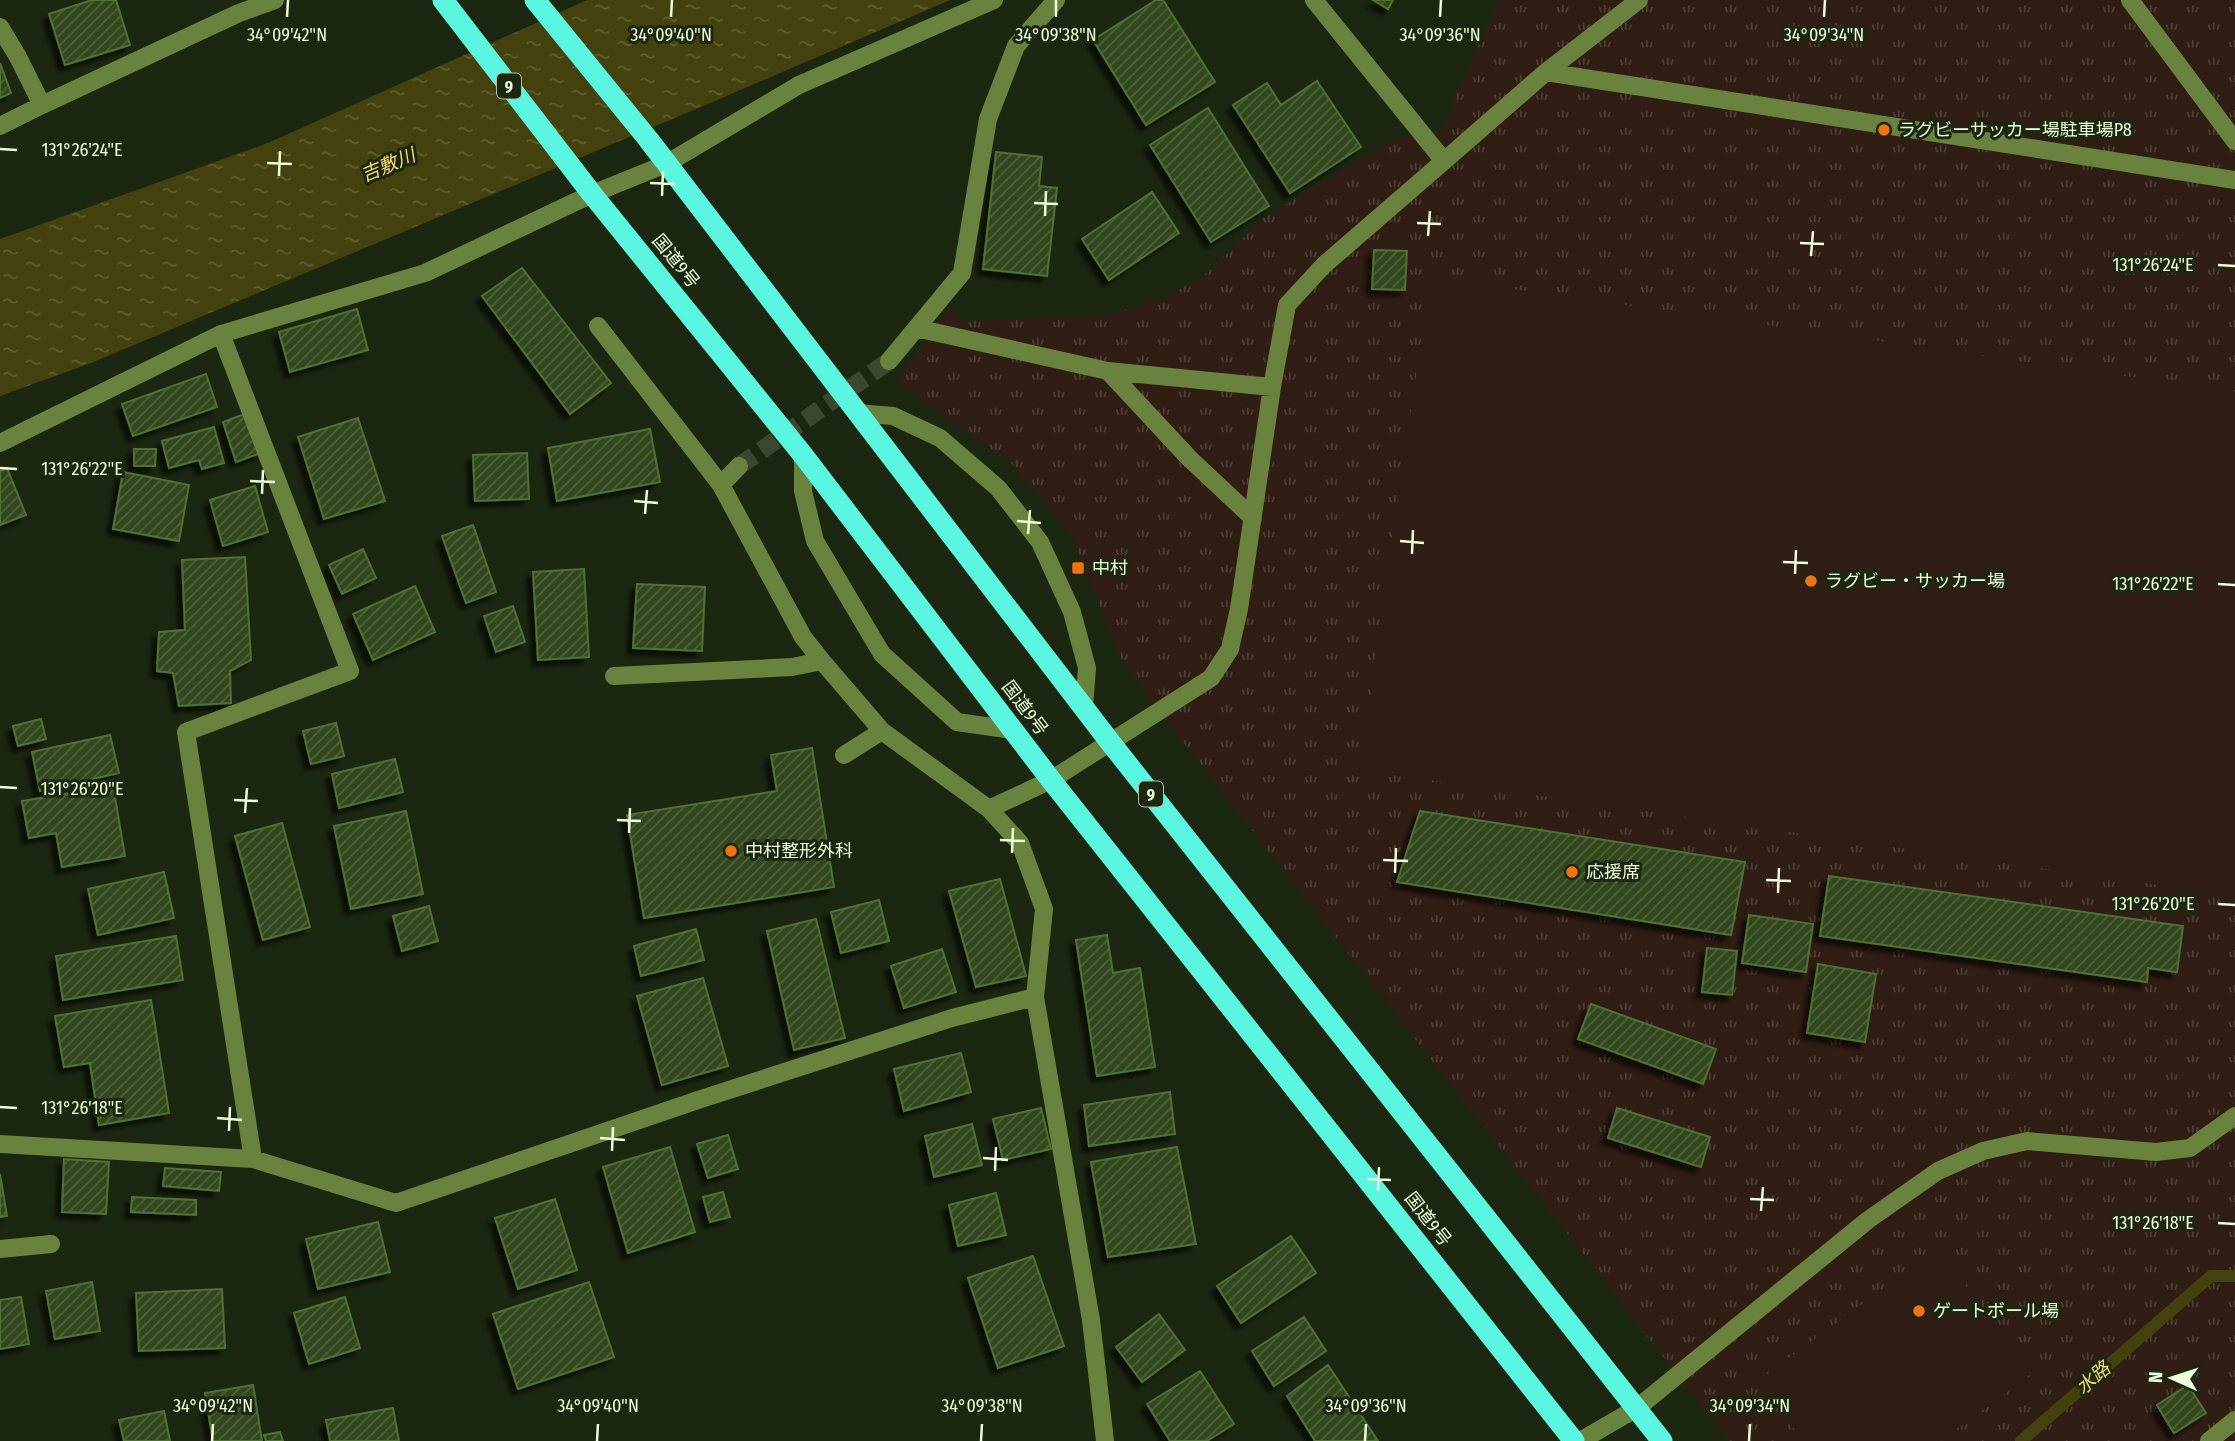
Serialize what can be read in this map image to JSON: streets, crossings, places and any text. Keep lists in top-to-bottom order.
{
  "streets": {
    "highway": ["9", "国道9号"]
  },
  "water": ["吉敷川", "水路"],
  "places": {
    "other": [
      "ラグビーサッカー場駐車場P8",
      "ラグビー・サッカー場",
      "中村整形外科",
      "応援席",
      "ゲートボール場"
    ],
    "transit": ["中村"]
  },
  "north": "left",
  "coordinates": [
    "34°09'42\"N",
    "34°09'40\"N",
    "34°09'38\"N",
    "34°09'36\"N",
    "34°09'34\"N",
    "131°26'24\"E",
    "131°26'22\"E",
    "131°26'20\"E",
    "131°26'18\"E"
  ]
}
